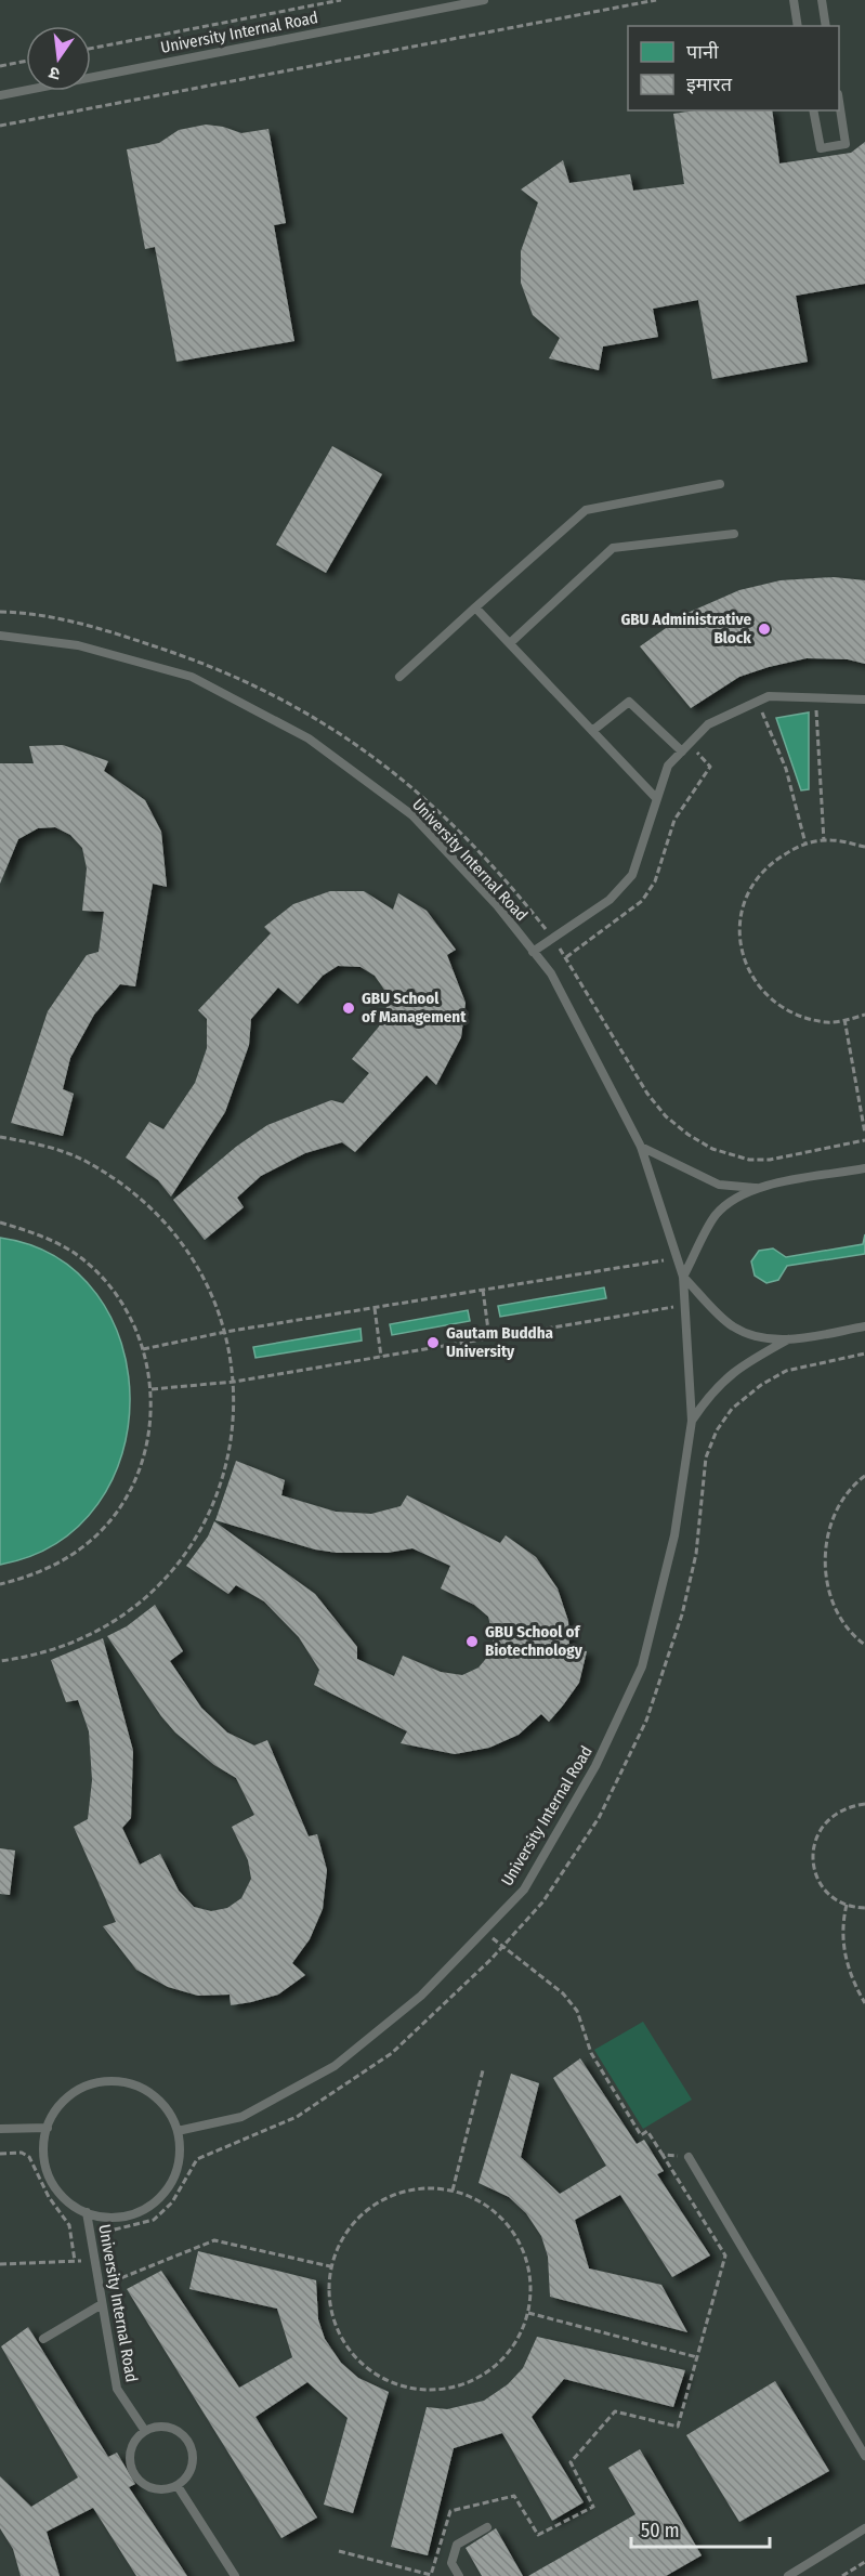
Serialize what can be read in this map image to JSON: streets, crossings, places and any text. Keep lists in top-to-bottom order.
{
  "streets": {
    "lane": ["University Internal Road"]
  },
  "places": [
    "GBU Administrative Block",
    "GBU School of Management",
    "Gautam Buddha University",
    "GBU School of Biotechnology"
  ],
  "legend": ["पानी", "इमारत"],
  "scale_bar": "50 m",
  "north": "bottom"
}
